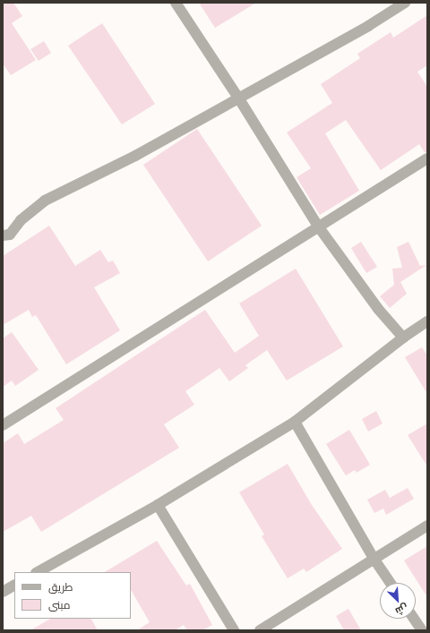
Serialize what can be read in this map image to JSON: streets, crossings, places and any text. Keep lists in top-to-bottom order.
{
  "legend": ["طريق", "مبنى"],
  "north": "bottom right"
}
